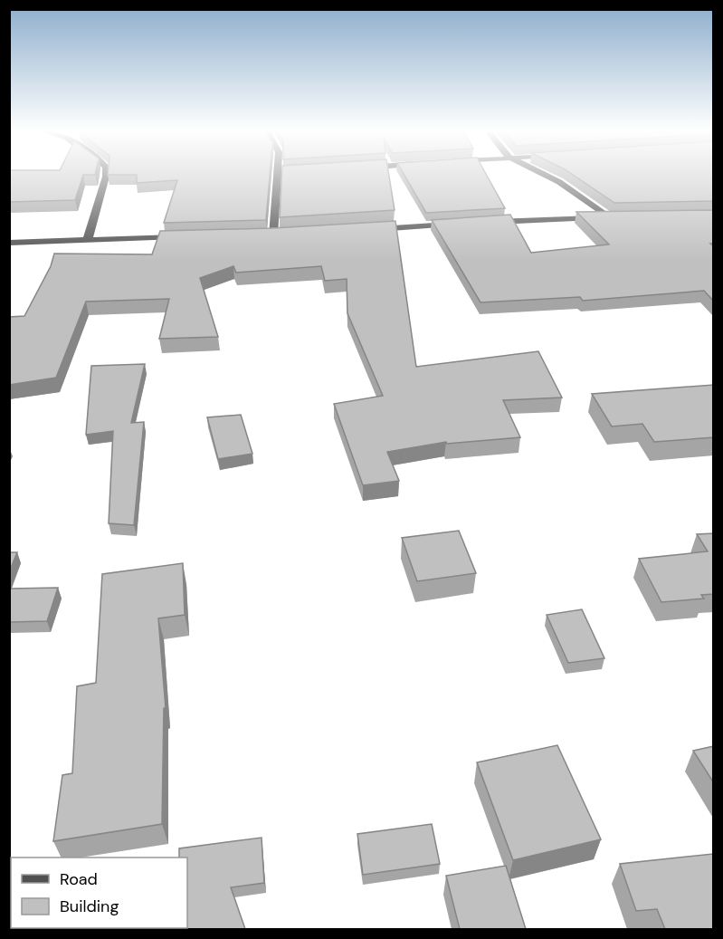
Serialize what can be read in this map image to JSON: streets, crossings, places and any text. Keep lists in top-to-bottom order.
{
  "legend": ["Road", "Building"]
}
